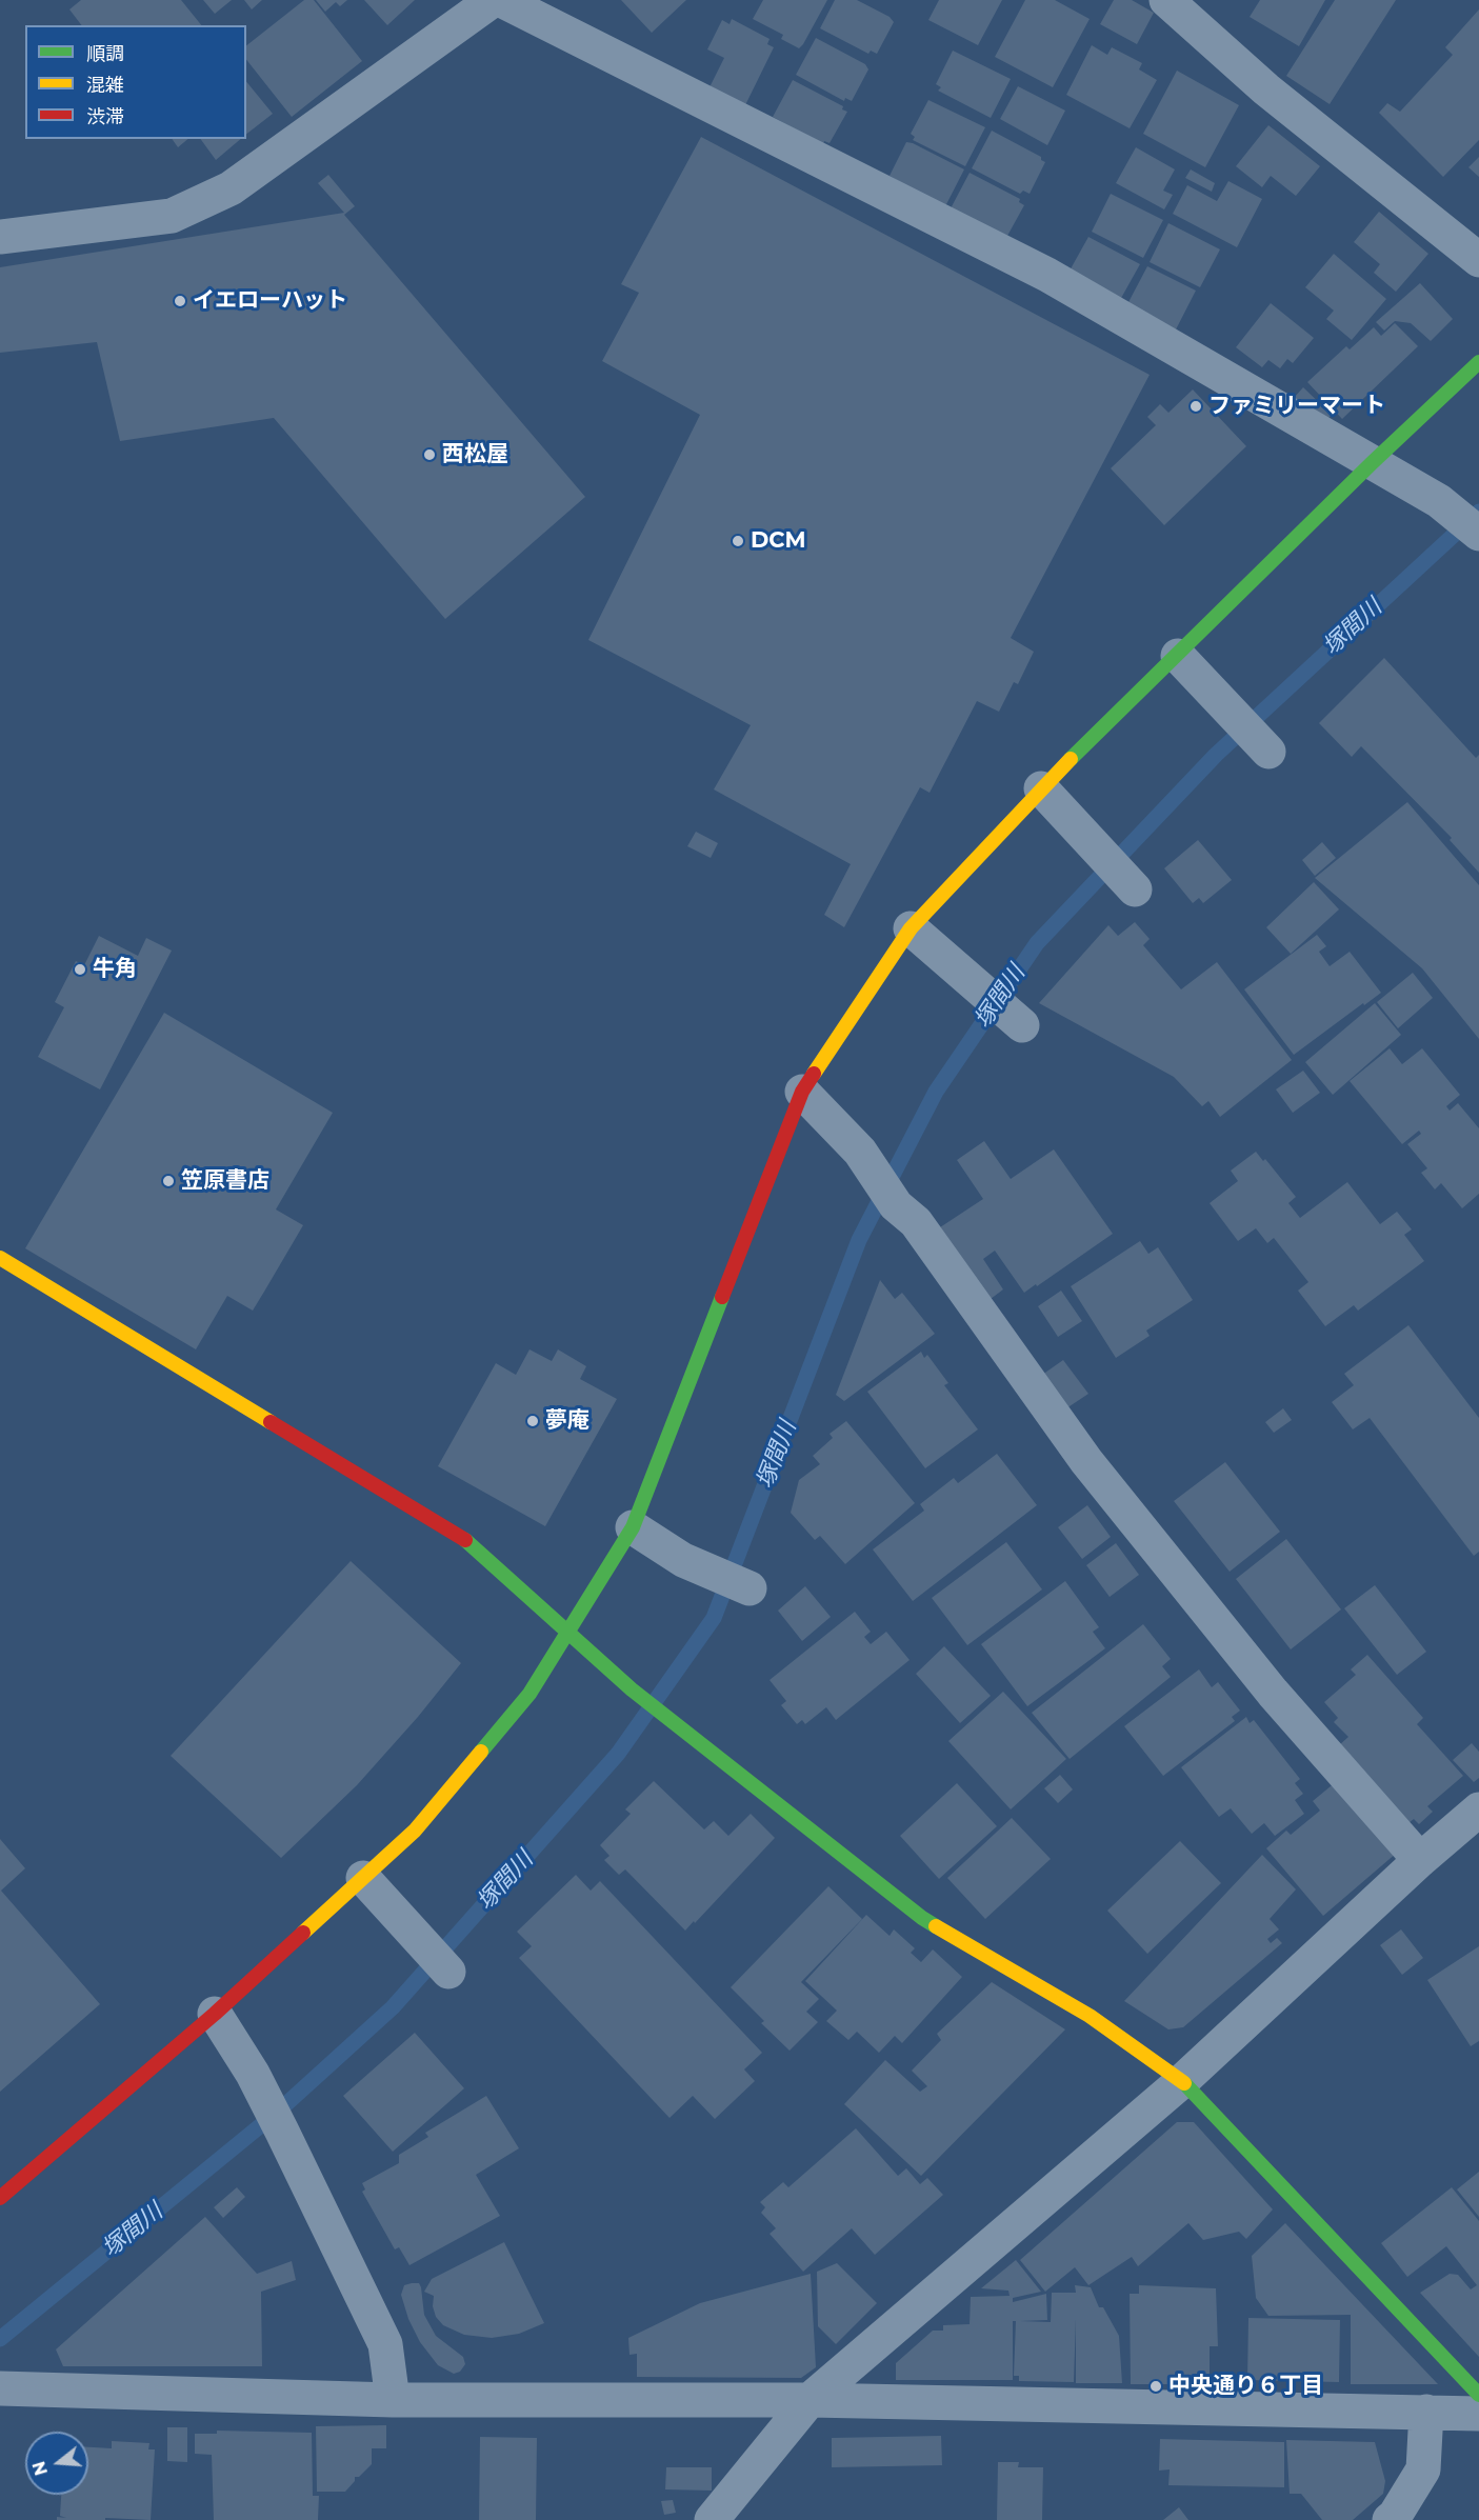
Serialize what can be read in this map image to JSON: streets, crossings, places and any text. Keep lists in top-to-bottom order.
{
  "water": ["塚間川"],
  "places": [
    "イエローハット",
    "ファミリーマート",
    "西松屋",
    "DCM",
    "牛角",
    "笠原書店",
    "夢庵",
    "中央通り６丁目"
  ],
  "legend": ["順調", "混雑", "渋滞"],
  "north": "left"
}
